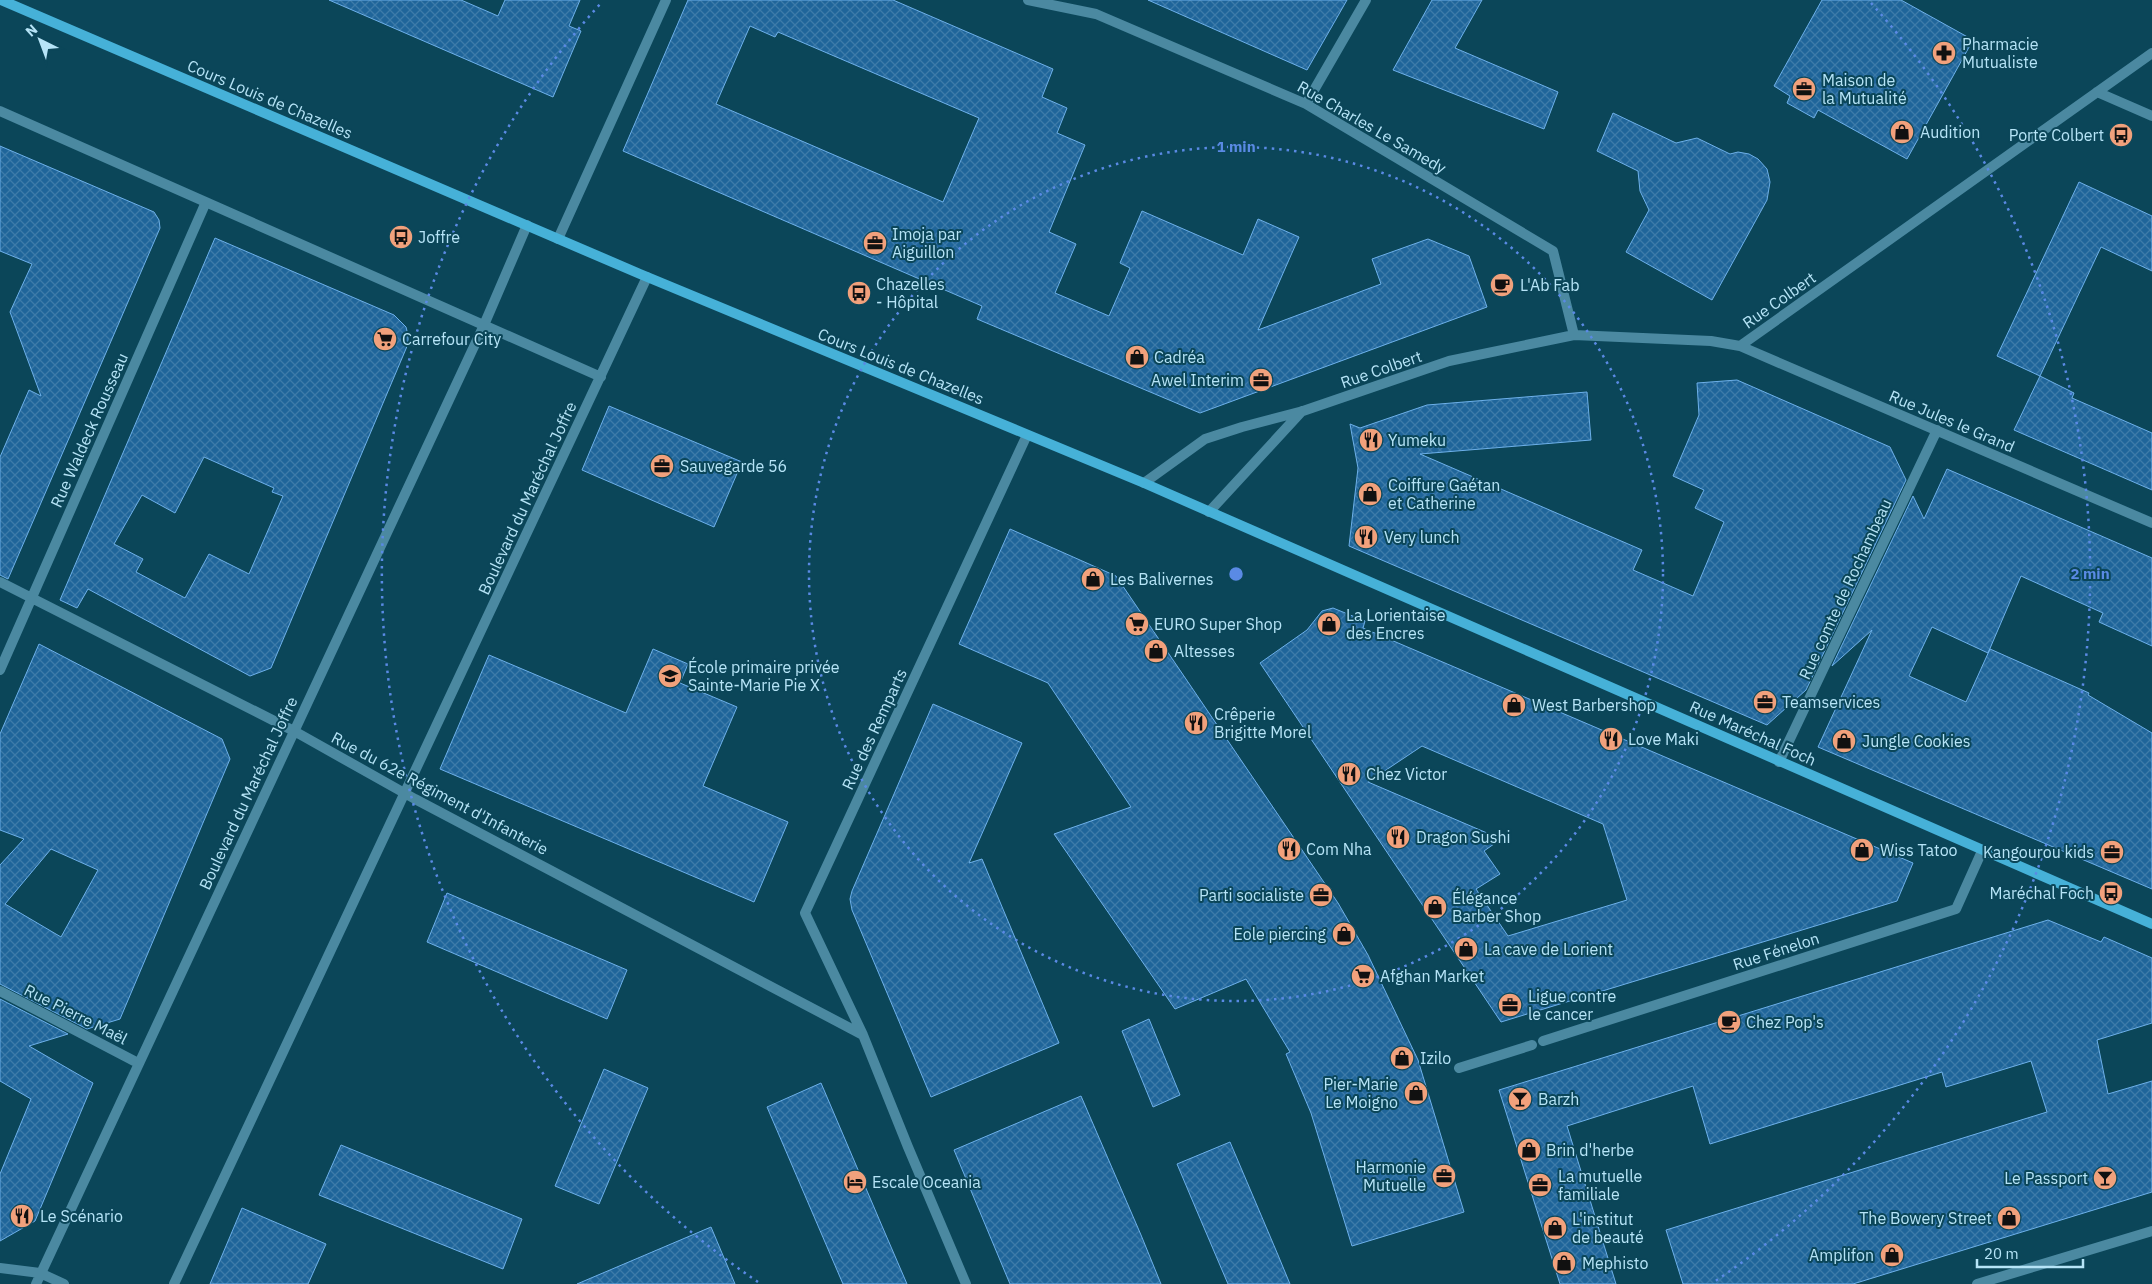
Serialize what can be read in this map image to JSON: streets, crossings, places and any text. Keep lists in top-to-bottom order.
{
  "streets": {
    "street": [
      "Cours Louis de Chazelles",
      "Rue Charles Le Samedy",
      "Rue Colbert",
      "Rue Jules le Grand",
      "Rue Waldeck Rousseau",
      "Boulevard du Maréchal Joffre",
      "Rue comte de Rochambeau",
      "Rue des Remparts",
      "Rue Maréchal Foch",
      "Rue du 62e Régiment d'Infanterie",
      "Rue Fénelon",
      "Rue Pierre Maël"
    ]
  },
  "crossings": [
    ["Cours Louis de Chazelles", "Rue Colbert"],
    ["Cours Louis de Chazelles", "Rue des Remparts"],
    ["Cours Louis de Chazelles", "Rue Maréchal Foch"],
    ["Rue Charles Le Samedy", "Rue Colbert"],
    ["Rue Colbert", "Rue Jules le Grand"],
    ["Rue Colbert", "Rue Maréchal Foch"],
    ["Rue Jules le Grand", "Rue comte de Rochambeau"],
    ["Rue Waldeck Rousseau", "Rue du 62e Régiment d'Infanterie"],
    ["Boulevard du Maréchal Joffre", "Rue du 62e Régiment d'Infanterie"],
    ["Boulevard du Maréchal Joffre", "Rue Pierre Maël"],
    ["Rue comte de Rochambeau", "Rue Maréchal Foch"],
    ["Rue des Remparts", "Rue du 62e Régiment d'Infanterie"],
    ["Rue Maréchal Foch", "Rue Fénelon"]
  ],
  "places": {
    "pharmacy": ["Pharmacie Mutualiste"],
    "office": [
      "Maison de la Mutualité",
      "Imoja par Aiguillon",
      "Awel Interim",
      "Sauvegarde 56",
      "Teamservices",
      "Kangourou kids",
      "Parti socialiste",
      "Ligue contre le cancer",
      "Harmonie Mutuelle",
      "La mutuelle familiale"
    ],
    "shop": [
      "Audition",
      "Cadréa",
      "Coiffure Gaétan et Catherine",
      "Les Balivernes",
      "La Lorientaise des Encres",
      "Altesses",
      "West Barbershop",
      "Jungle Cookies",
      "Wiss Tatoo",
      "Élégance Barber Shop",
      "Eole piercing",
      "La cave de Lorient",
      "Izilo",
      "Pier-Marie Le Moigno",
      "Brin d'herbe",
      "The Bowery Street",
      "L'institut de beauté",
      "Amplifon",
      "Mephisto"
    ],
    "bus stop": [
      "Porte Colbert",
      "Joffre",
      "Chazelles - Hôpital",
      "Maréchal Foch"
    ],
    "cafe": ["L'Ab Fab", "Chez Pop's"],
    "supermarket": ["Carrefour City", "EURO Super Shop", "Afghan Market"],
    "restaurant": [
      "Yumeku",
      "Very lunch",
      "Crêperie Brigitte Morel",
      "Love Maki",
      "Chez Victor",
      "Dragon Sushi",
      "Com Nha",
      "Le Scénario"
    ],
    "school or university": ["École primaire privée Sainte-Marie Pie X"],
    "bar": ["Barzh", "Le Passport"],
    "hotel": ["Escale Oceania"]
  },
  "scale_bar": "20 m",
  "north": "top left",
  "rings": ["1 min", "2 min"]
}
